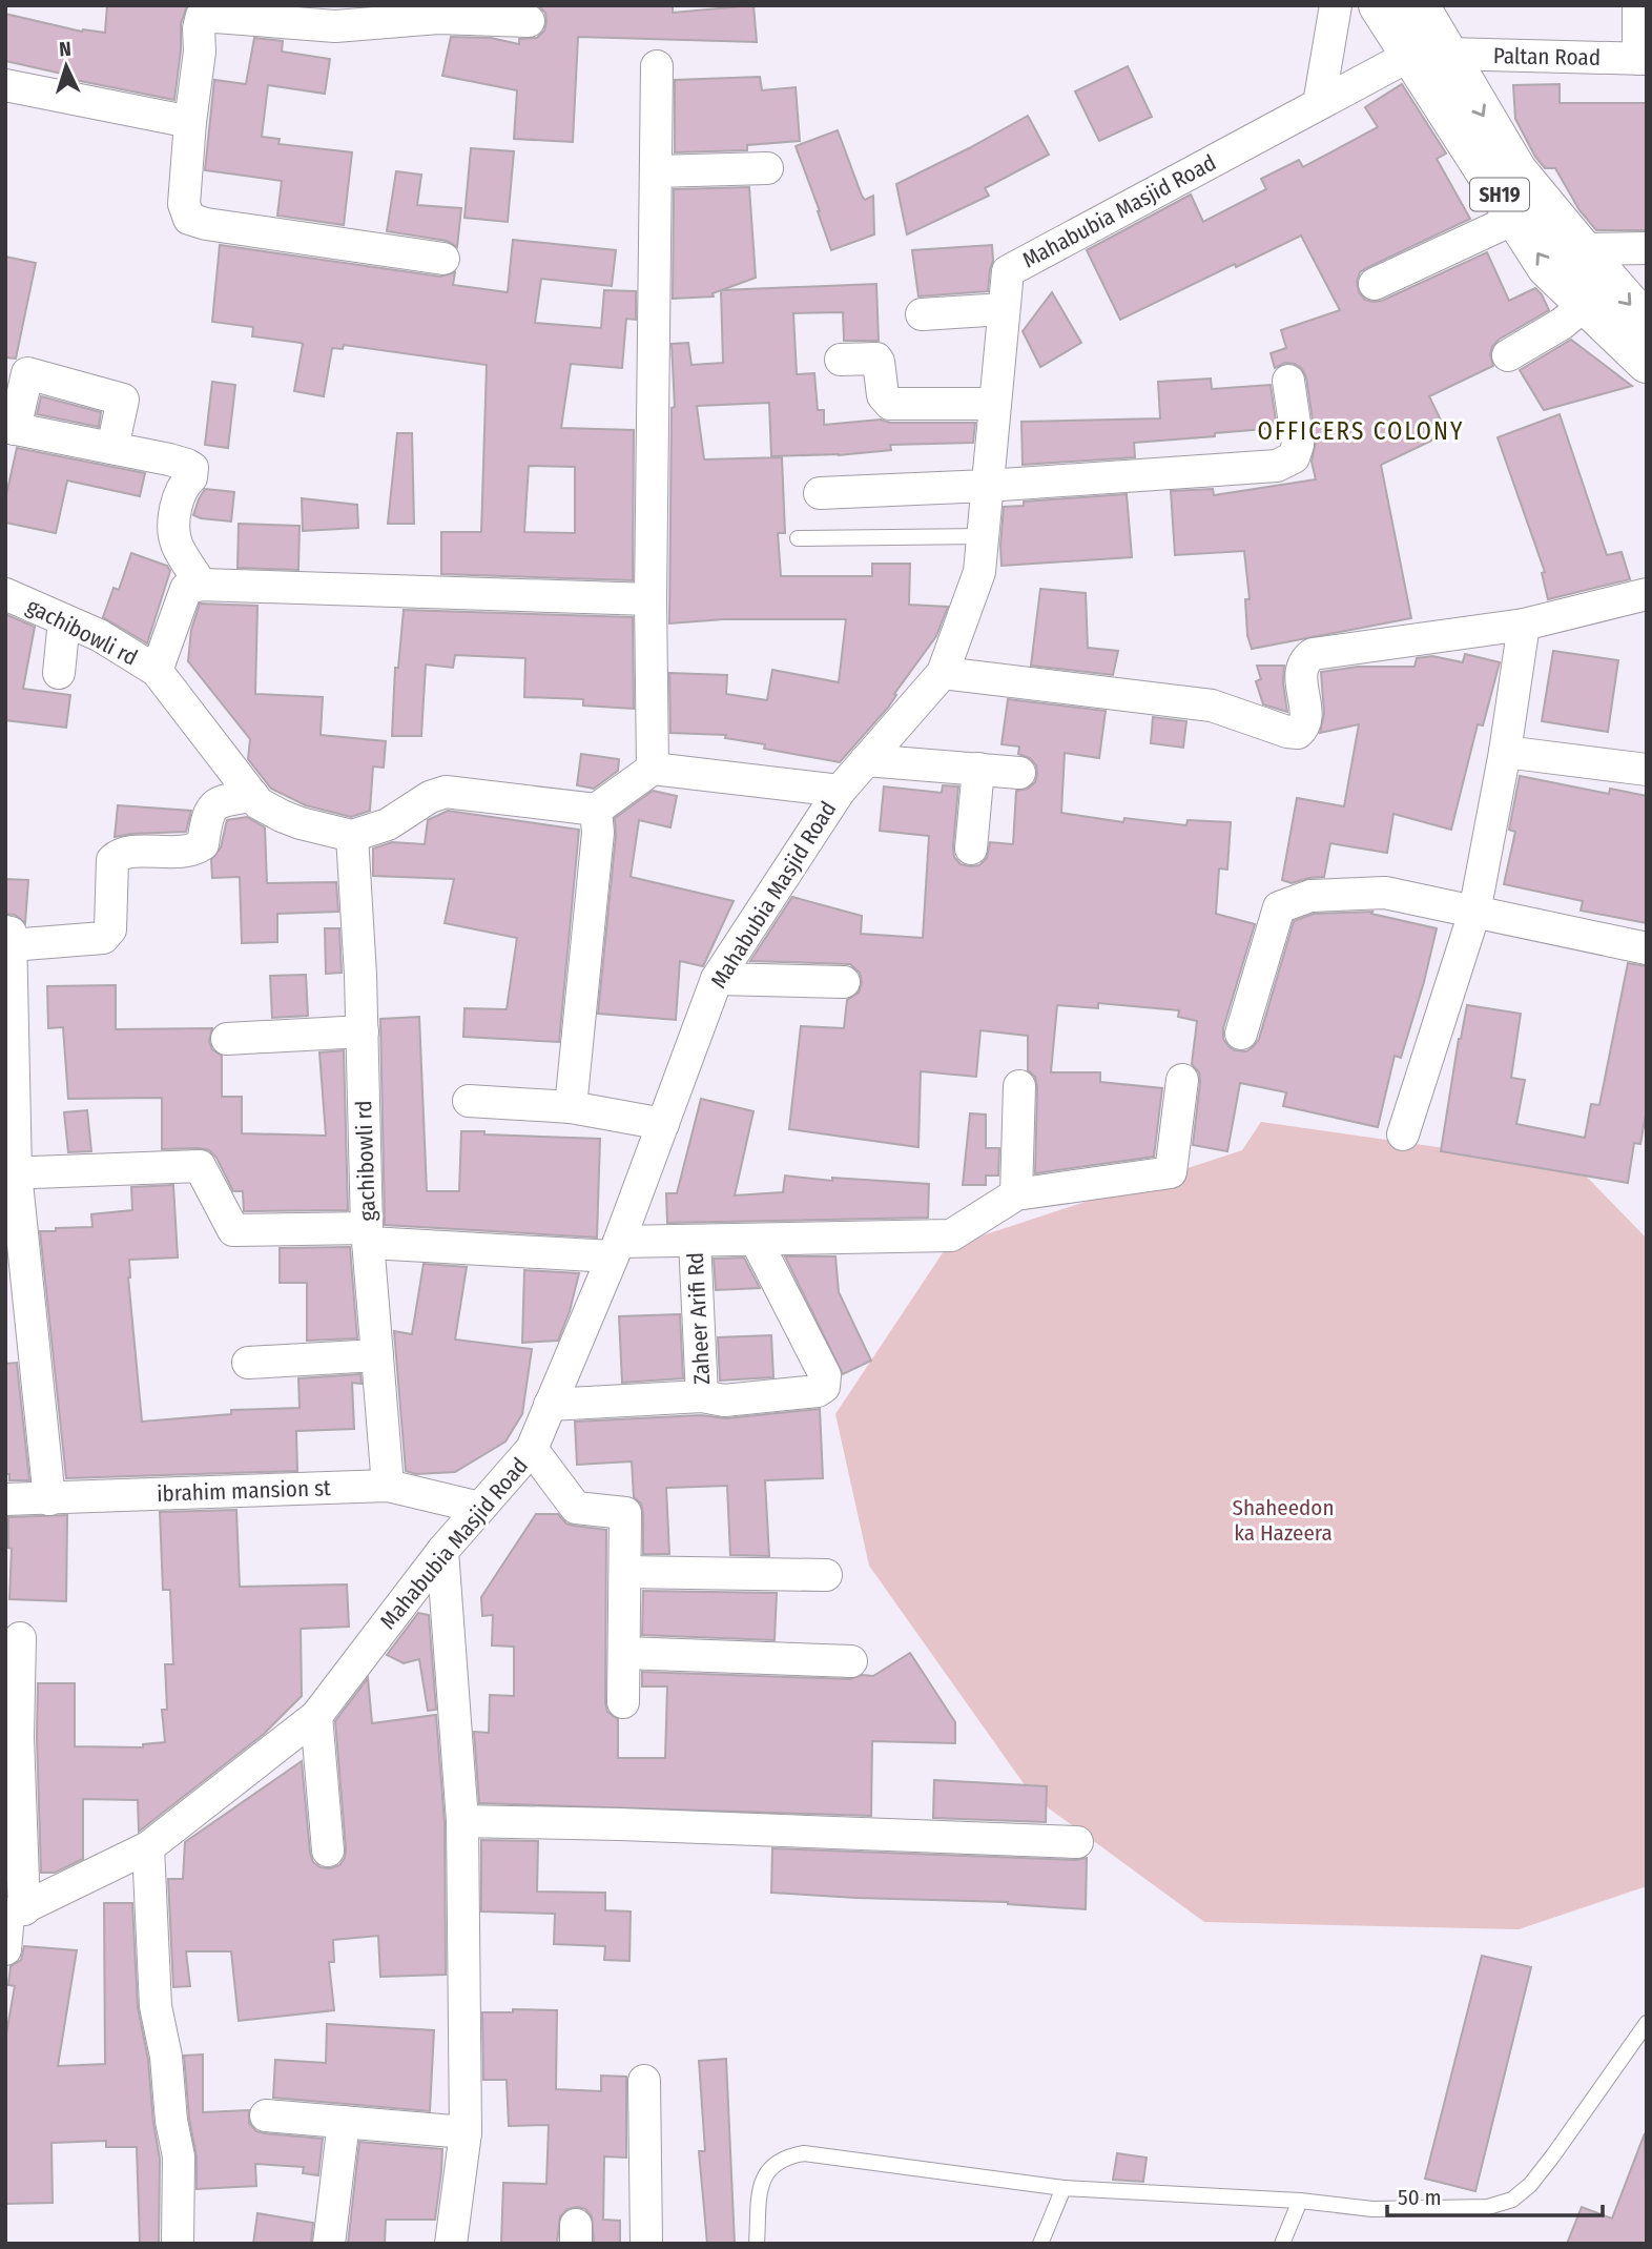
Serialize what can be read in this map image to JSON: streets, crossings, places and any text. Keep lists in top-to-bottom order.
{
  "streets": {
    "main road": ["SH19"],
    "street": [
      "Paltan Road",
      "Mahabubia Masjid Road",
      "gachibowli rd",
      "Zaheer Arifi Rd",
      "ibrahim mansion st"
    ]
  },
  "crossings": [
    ["Paltan Road", "SH19"],
    ["Paltan Road", "Mahabubia Masjid Road"],
    ["SH19", "Mahabubia Masjid Road"],
    ["Mahabubia Masjid Road", "ibrahim mansion st"],
    ["gachibowli rd", "ibrahim mansion st"]
  ],
  "districts": ["OFFICERS COLONY"],
  "parks": ["Shaheedon ka Hazeera"],
  "scale_bar": "50 m",
  "north": "top"
}
